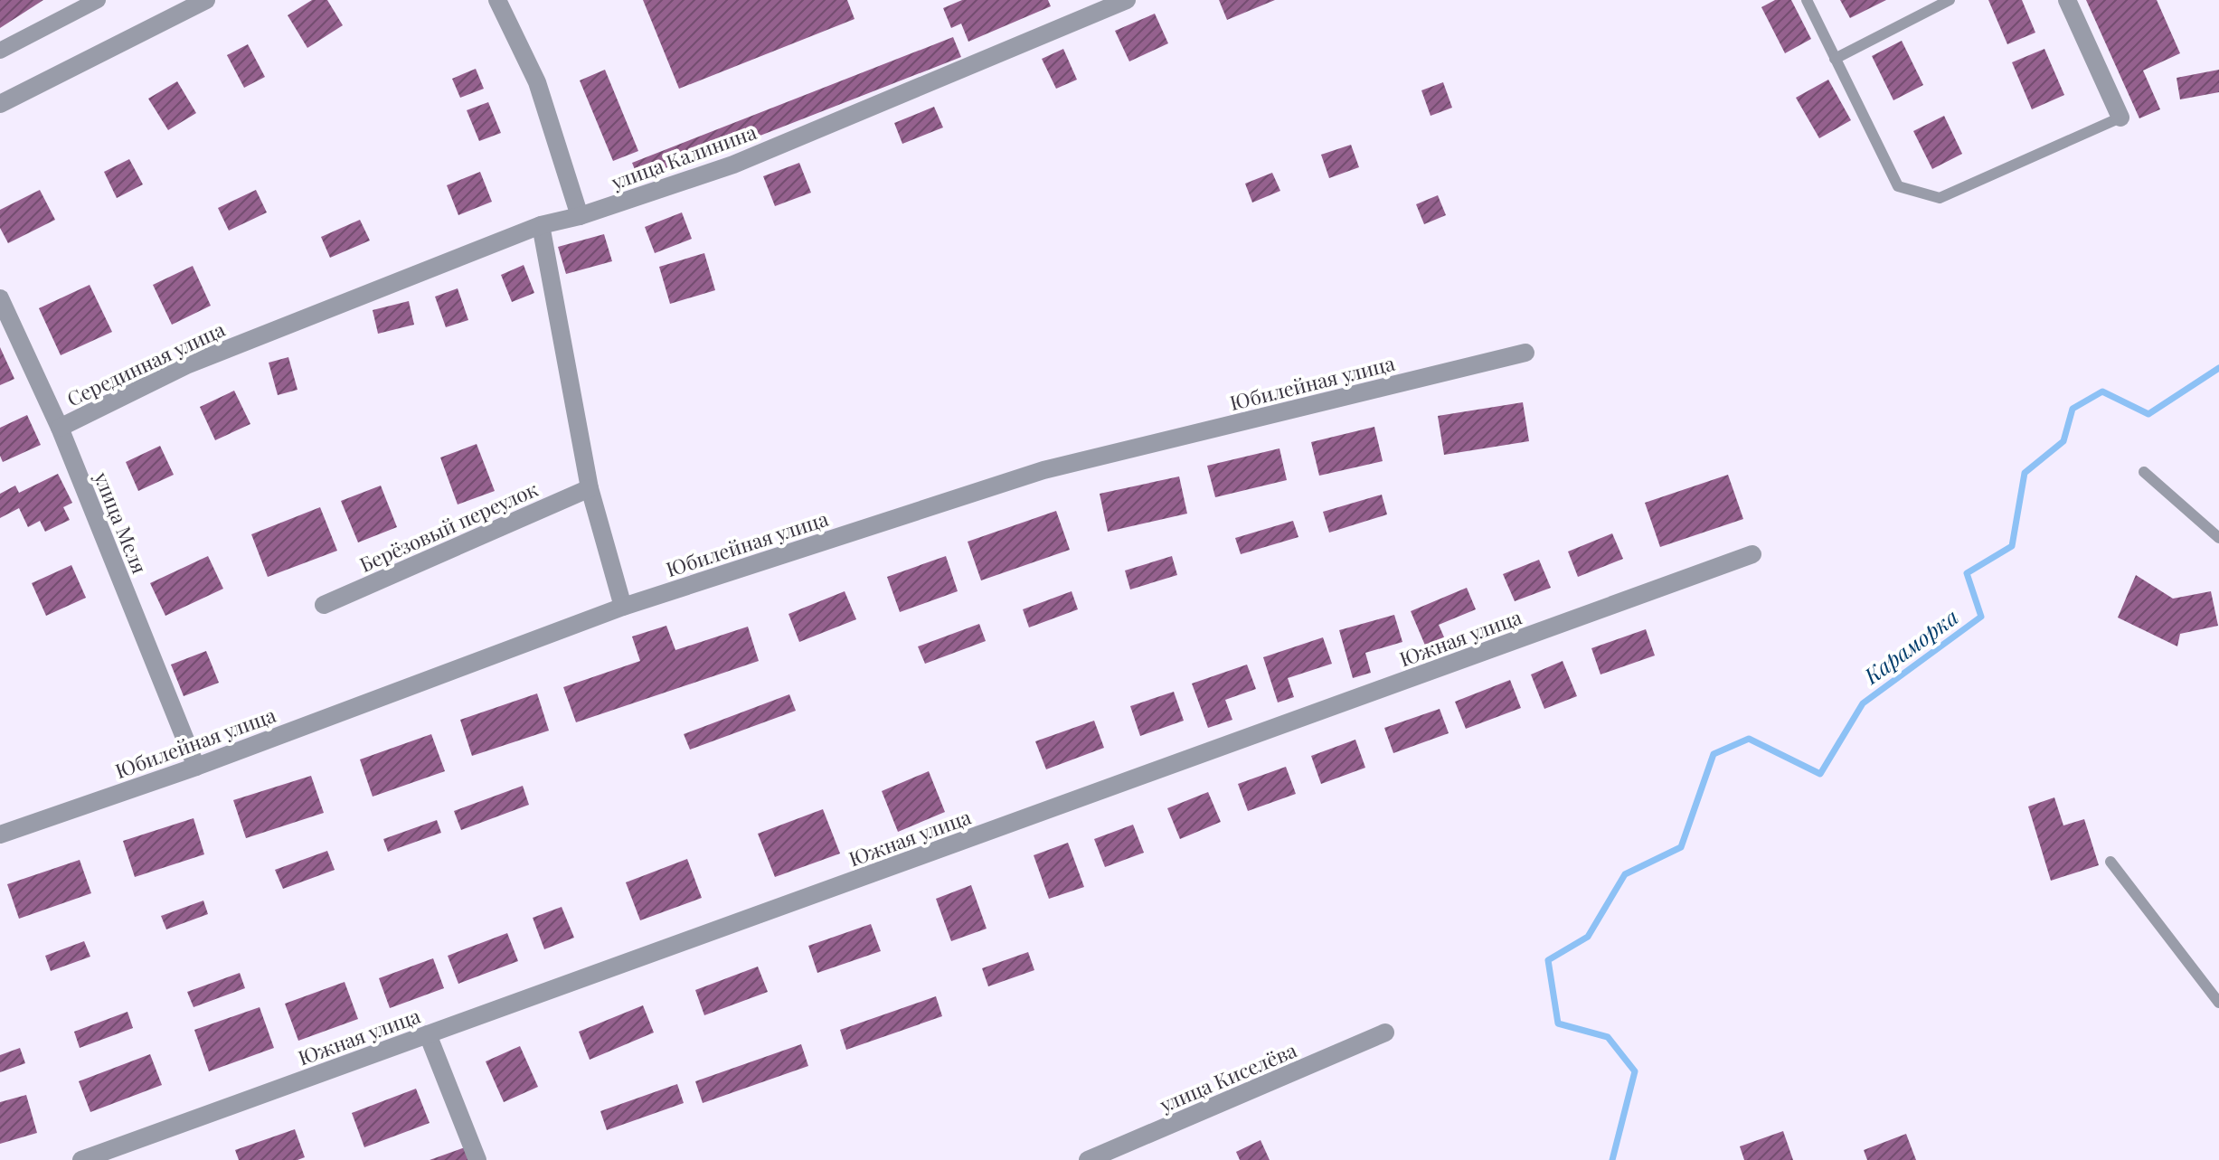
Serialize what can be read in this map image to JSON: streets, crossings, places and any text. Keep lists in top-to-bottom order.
{
  "streets": {
    "street": [
      "улица Калинина",
      "Серединная улица",
      "Юбилейная улица",
      "улица Меля",
      "Берёзовый переулок",
      "Южная улица",
      "улица Киселёва"
    ]
  },
  "crossings": [
    ["улица Калинина", "Серединная улица"],
    ["Серединная улица", "улица Меля"],
    ["Юбилейная улица", "улица Меля"]
  ],
  "water": ["Караморка"]
}
